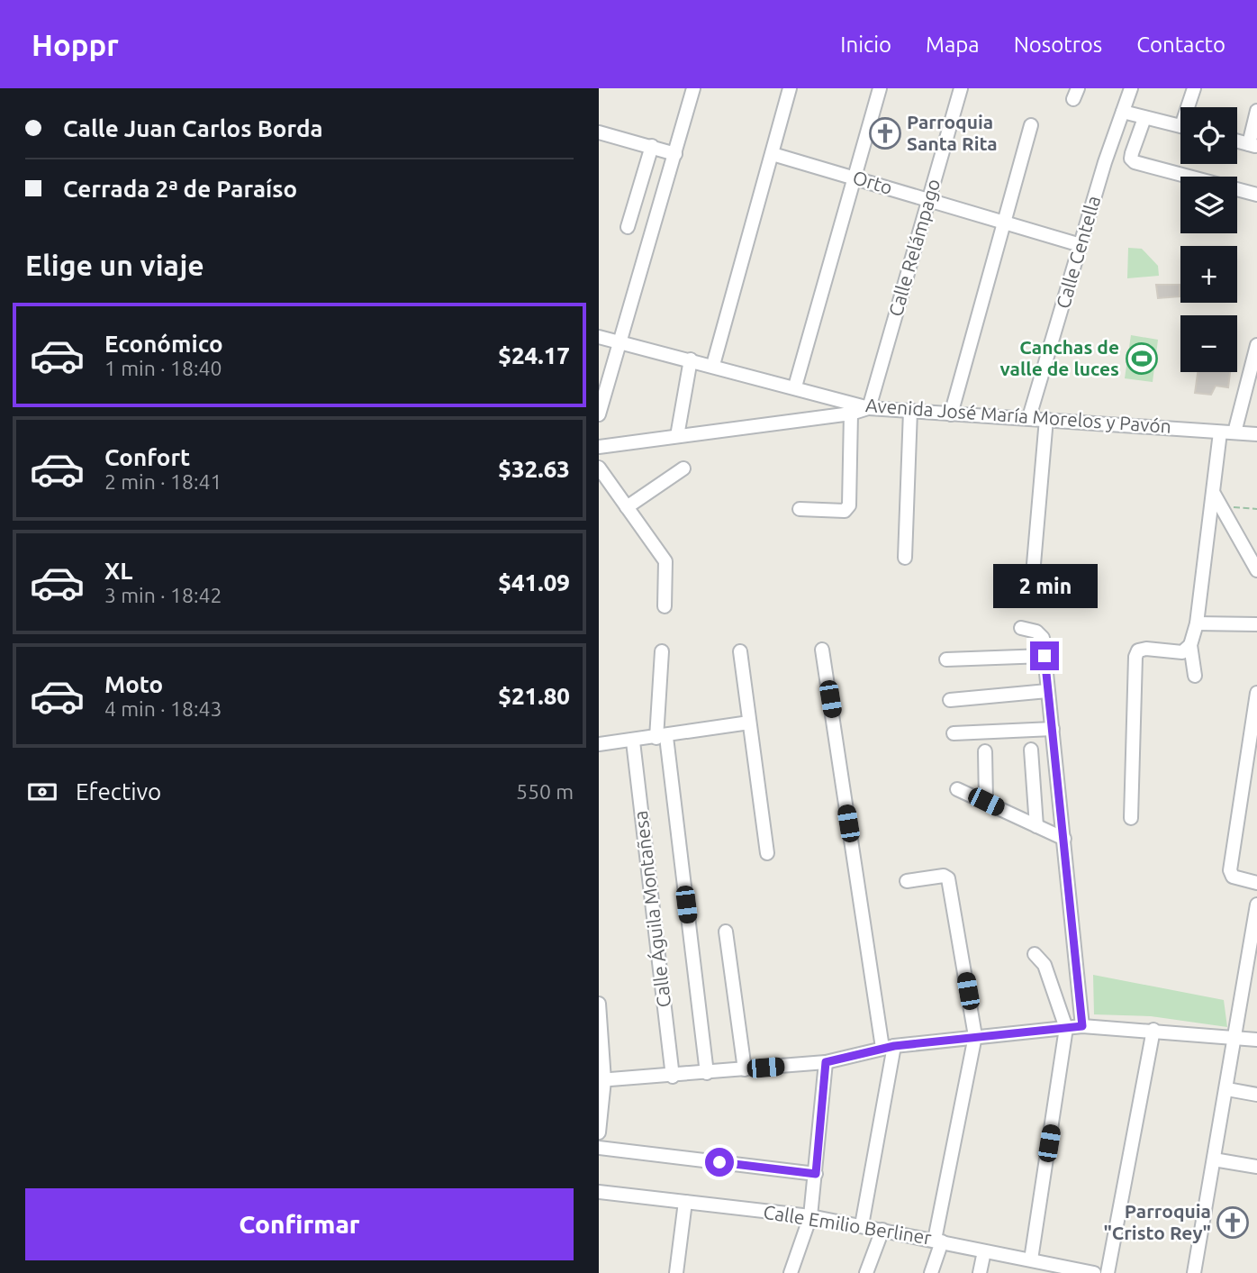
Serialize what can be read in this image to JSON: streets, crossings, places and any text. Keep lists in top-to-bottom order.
{
  "streets": {
    "street": [
      "Orto",
      "Calle Relámpago",
      "Calle Centella",
      "Avenida José María Morelos y Pavón",
      "Calle Águila Montañesa",
      "Calle Emilio Berliner"
    ]
  },
  "crossings": [
    ["Orto", "Calle Relámpago"],
    ["Orto", "Calle Centella"],
    ["Calle Relámpago", "Avenida José María Morelos y Pavón"],
    ["Calle Centella", "Avenida José María Morelos y Pavón"]
  ],
  "places": {
    "church": ["Parroquia Santa Rita", "Parroquia \"Cristo Rey\""],
    "sports": ["Canchas de valle de luces"]
  },
  "page": {
    "header": "Hoppr",
    "nav": [
      "Inicio",
      "Mapa",
      "Nosotros",
      "Contacto"
    ],
    "banner": ["Calle Juan Carlos Borda", "Cerrada 2ª de Paraíso"],
    "map_buttons": ["+", "−"],
    "heading": "Elige un viaje",
    "list": [
      {
        "name": "Económico",
        "note": "1 min · 18:40",
        "value": "$24.17"
      },
      {
        "name": "Confort",
        "note": "2 min · 18:41",
        "value": "$32.63"
      },
      {
        "name": "XL",
        "note": "3 min · 18:42",
        "value": "$41.09"
      },
      {
        "name": "Moto",
        "note": "4 min · 18:43",
        "value": "$21.80"
      }
    ],
    "bubble": "2 min",
    "pay": ["Efectivo", "550 m"],
    "buttons": "Confirmar"
  }
}
